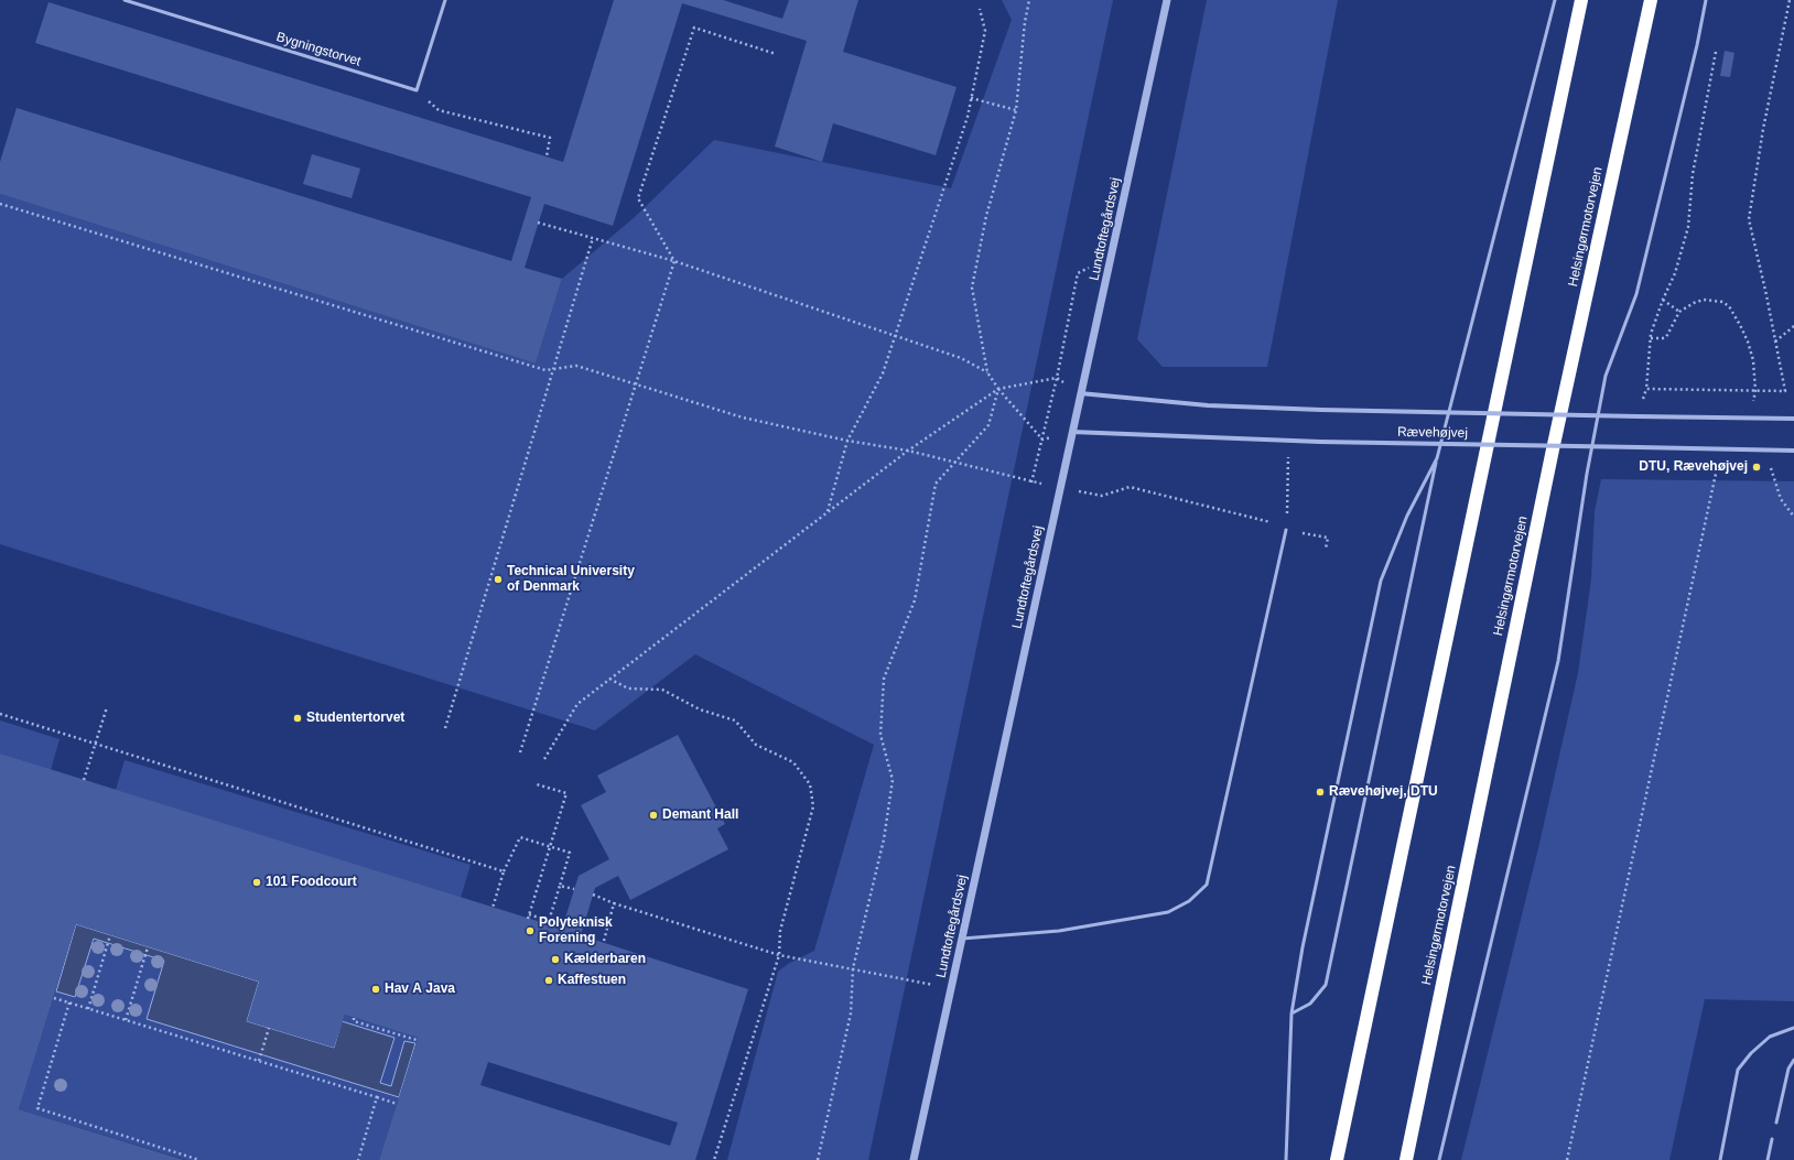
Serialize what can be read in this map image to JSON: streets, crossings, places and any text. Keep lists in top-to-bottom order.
{
  "streets": {
    "highway": ["Helsingørmotorvejen"],
    "street": ["Lundtoftegårdsvej", "Rævehøjvej"],
    "lane": ["Bygningstorvet"]
  },
  "crossings": [
    ["Lundtoftegårdsvej", "Rævehøjvej"]
  ],
  "places": [
    "DTU, Rævehøjvej",
    "Technical University of Denmark",
    "Studentertorvet",
    "Rævehøjvej, DTU",
    "Demant Hall",
    "101 Foodcourt",
    "Polyteknisk Forening",
    "Kælderbaren",
    "Kaffestuen",
    "Hav A Java"
  ]
}
